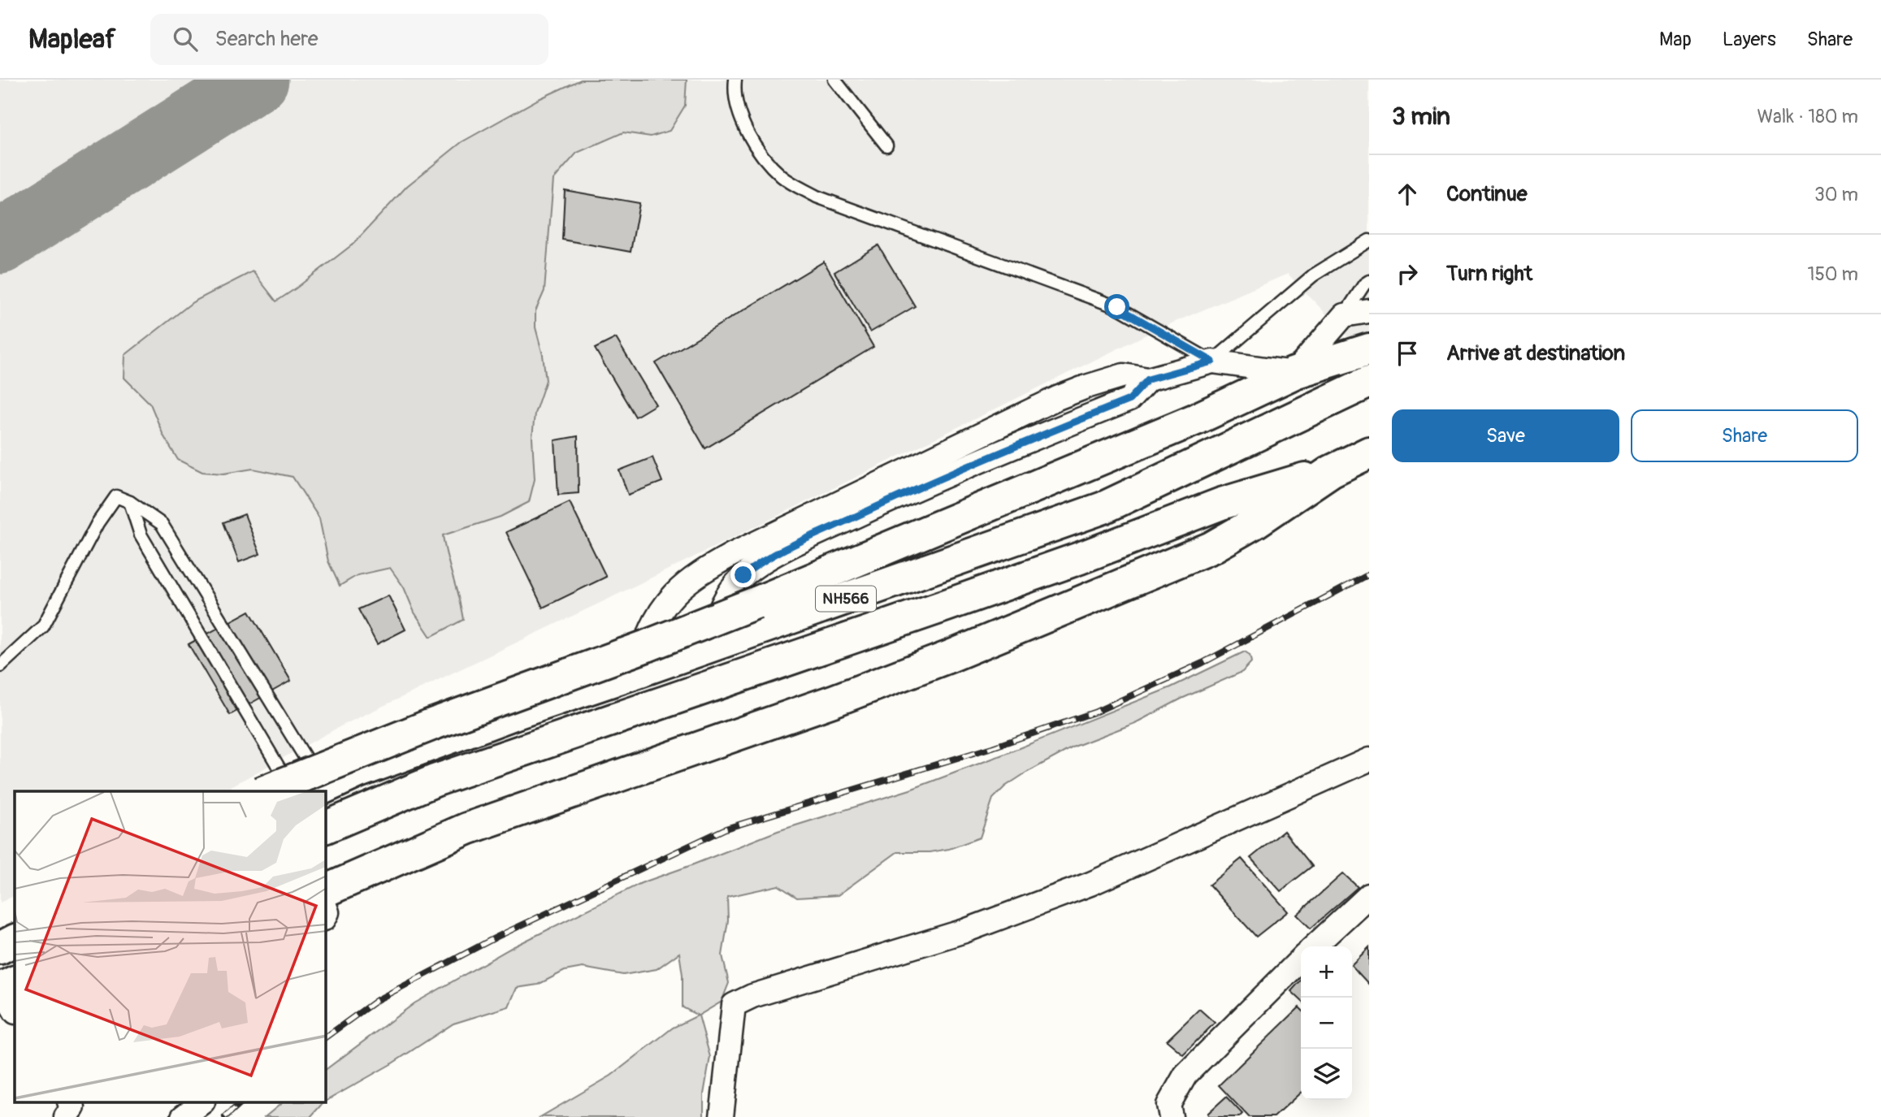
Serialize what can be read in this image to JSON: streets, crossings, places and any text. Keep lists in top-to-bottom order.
{
  "streets": {
    "highway": ["NH566"]
  },
  "page": {
    "header": "Mapleaf",
    "search": "Search here",
    "nav": ["Map", "Layers", "Share"],
    "heading": ["3 min", "Walk · 180 m"],
    "list": [
      ["Continue", "30 m"],
      ["Turn right", "150 m"],
      "Arrive at destination"
    ],
    "buttons": ["Save", "Share"],
    "map_buttons": ["+", "−"]
  }
}
